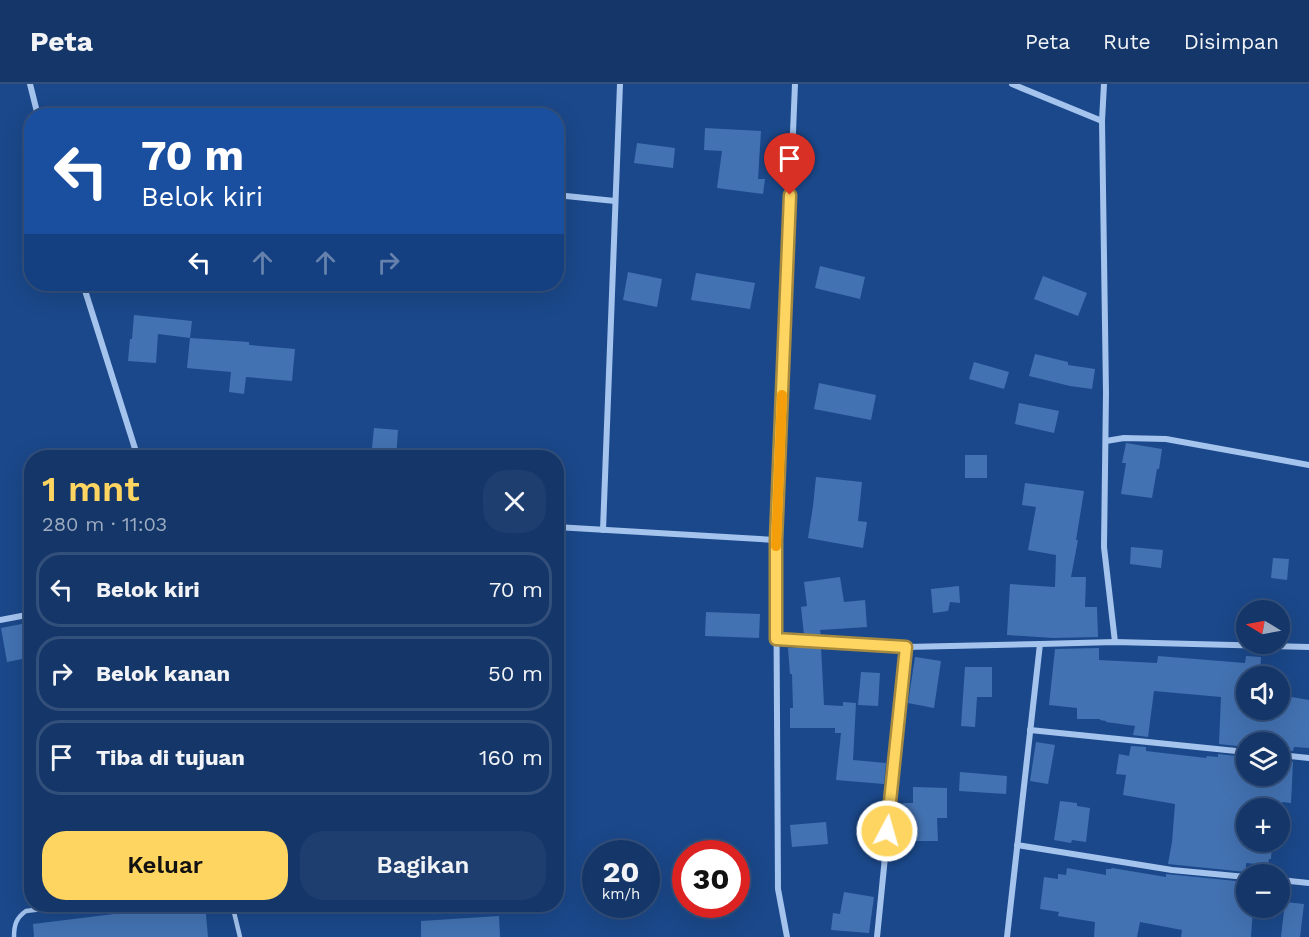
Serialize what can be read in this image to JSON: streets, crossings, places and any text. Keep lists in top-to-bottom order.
{
  "north": "left",
  "page": {
    "header": "Peta",
    "nav": ["Peta", "Rute", "Disimpan"],
    "turn": ["70 m", "Belok kiri"],
    "heading": ["1 mnt", "280 m · 11:03"],
    "list": [
      {
        "name": "Belok kiri",
        "value": "70 m"
      },
      {
        "name": "Belok kanan",
        "value": "50 m"
      },
      {
        "name": "Tiba di tujuan",
        "value": "160 m"
      }
    ],
    "map_buttons": ["+", "−"],
    "buttons": ["Keluar", "Bagikan"],
    "speed": "20 km/h",
    "limit": "30"
  }
}
